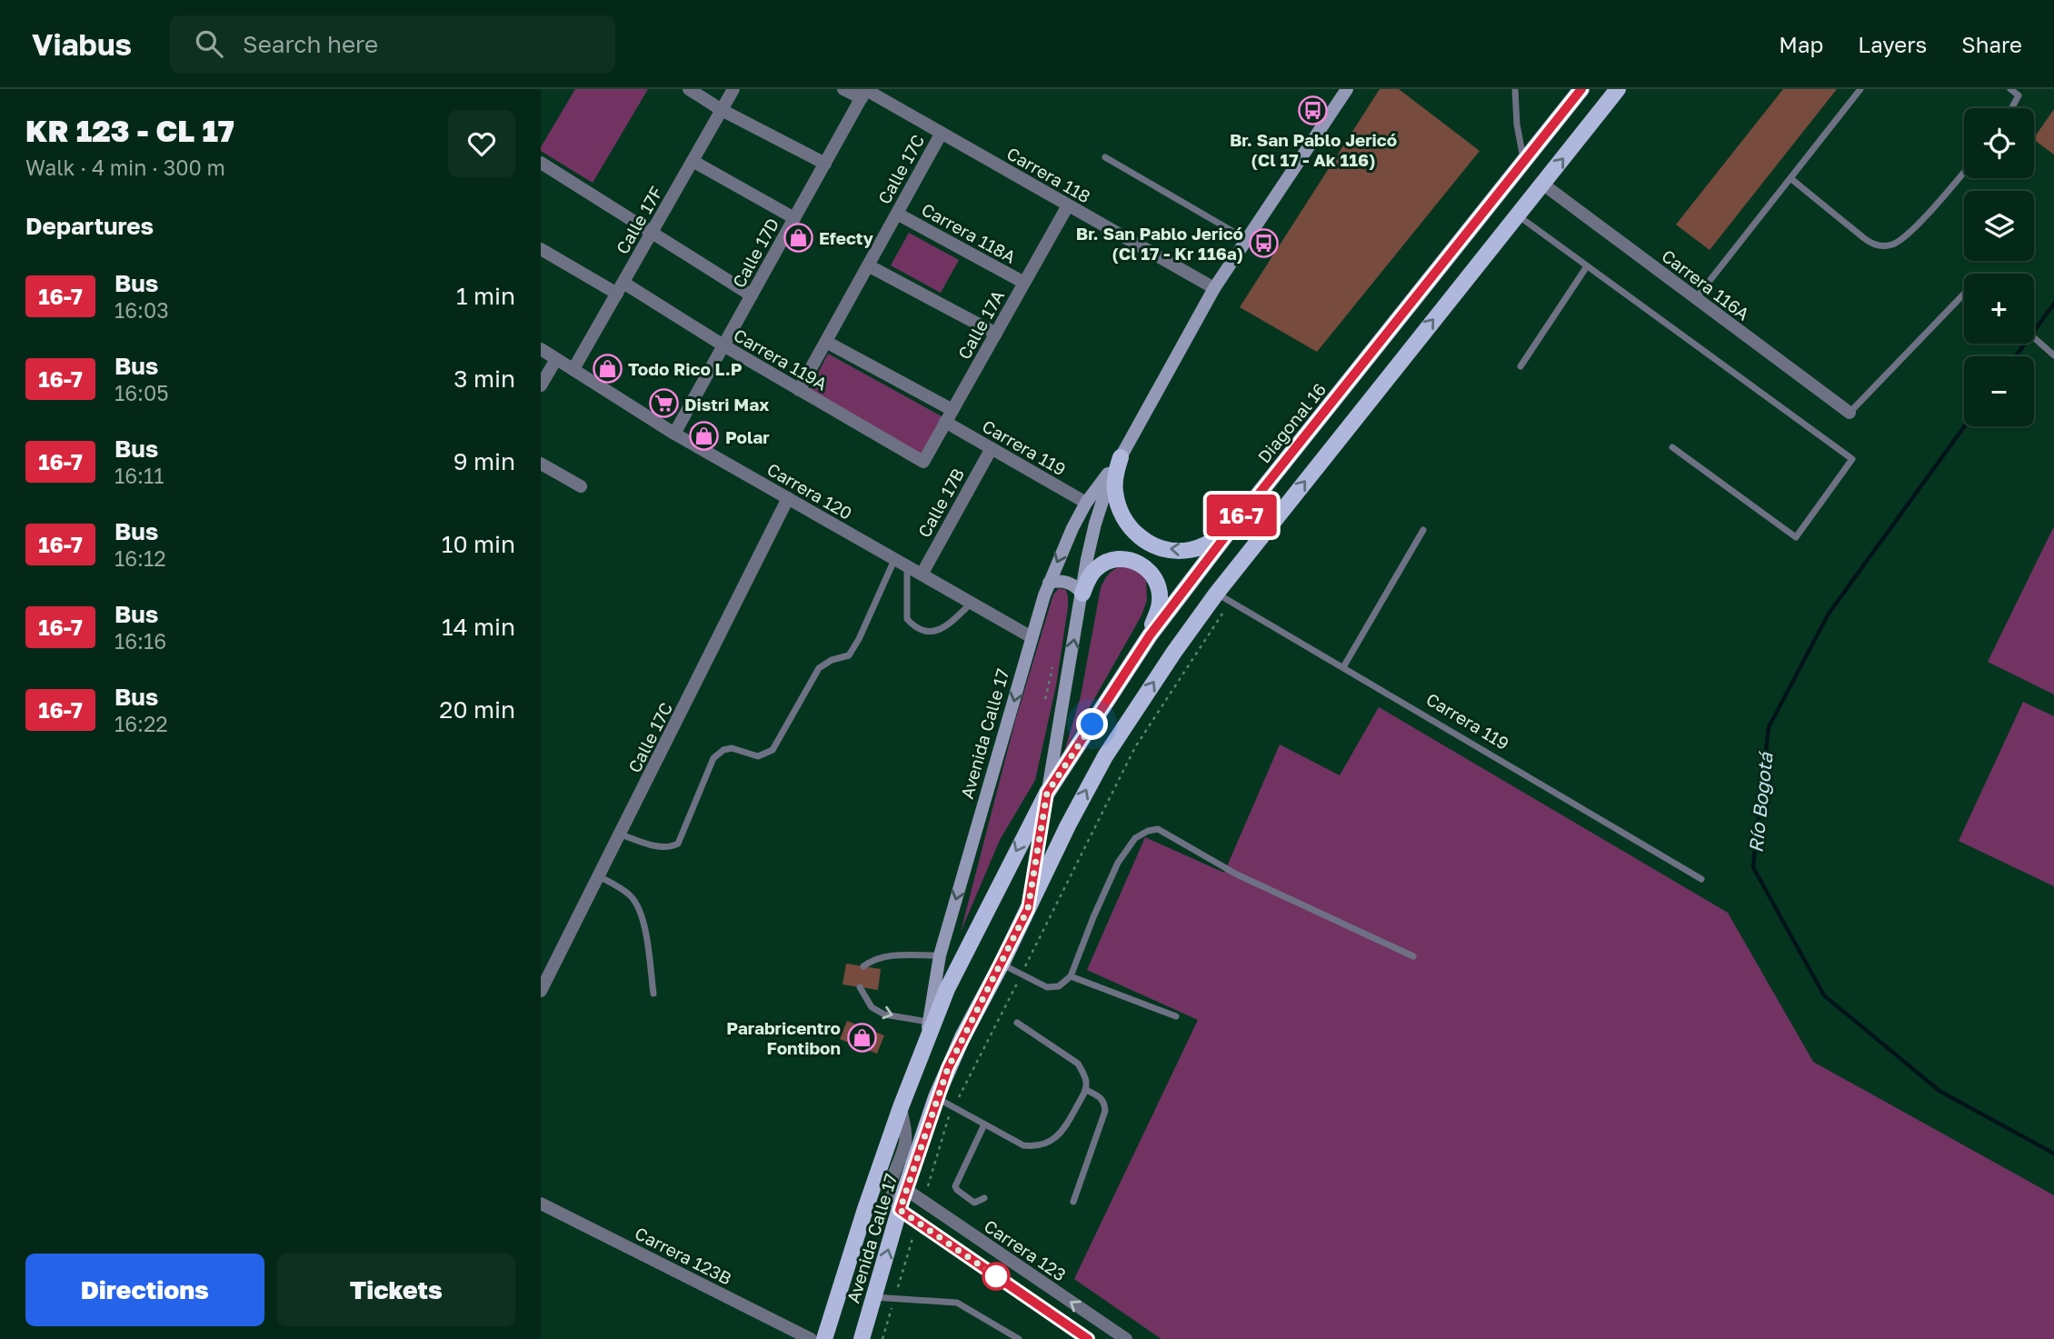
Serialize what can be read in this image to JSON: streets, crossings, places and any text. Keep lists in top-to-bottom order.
{
  "streets": {
    "main road": ["Diagonal 16", "Avenida Calle 17"],
    "street": [
      "Calle 17C",
      "Carrera 118",
      "Calle 17F",
      "Carrera 118A",
      "Calle 17D",
      "Carrera 116A",
      "Calle 17A",
      "Carrera 119A",
      "Carrera 119",
      "Carrera 120",
      "Calle 17B",
      "Carrera 123",
      "Carrera 123B"
    ]
  },
  "crossings": [
    ["Calle 17C", "Carrera 118"],
    ["Calle 17C", "Carrera 118A"],
    ["Calle 17C", "Carrera 119A"],
    ["Calle 17C", "Carrera 119"],
    ["Calle 17C", "Carrera 120"],
    ["Carrera 118", "Calle 17D"],
    ["Carrera 118", "Calle 17A"],
    ["Carrera 118", "Avenida Calle 17"],
    ["Calle 17F", "Carrera 119A"],
    ["Calle 17F", "Carrera 120"],
    ["Carrera 118A", "Calle 17A"],
    ["Calle 17D", "Carrera 119A"],
    ["Calle 17D", "Carrera 120"],
    ["Calle 17A", "Carrera 119A"],
    ["Calle 17A", "Carrera 119"],
    ["Diagonal 16", "Avenida Calle 17"],
    ["Carrera 119", "Calle 17B"],
    ["Carrera 119", "Avenida Calle 17"],
    ["Carrera 120", "Calle 17B"],
    ["Carrera 120", "Avenida Calle 17"],
    ["Avenida Calle 17", "Carrera 123"]
  ],
  "water": ["Río Bogotá"],
  "places": {
    "bus stop": ["Br. San Pablo Jericó (Cl 17 - Ak 116)", "Br. San Pablo Jericó (Cl 17 - Kr 116a)"],
    "shop": [
      "Efecty",
      "Todo Rico L.P",
      "Polar",
      "Parabricentro Fontibon"
    ],
    "supermarket": ["Distri Max"]
  },
  "lines": ["bus line 16-7"],
  "page": {
    "header": "Viabus",
    "search": "Search here",
    "nav": ["Map", "Layers", "Share"],
    "heading": [
      ["KR 123 - CL 17", "Walk · 4 min · 300 m"],
      "Departures"
    ],
    "on_map": "16-7",
    "map_buttons": ["+", "−"],
    "list": [
      {
        "mark": "16-7",
        "name": "Bus",
        "note": "16:03",
        "value": "1 min"
      },
      {
        "mark": "16-7",
        "name": "Bus",
        "note": "16:05",
        "value": "3 min"
      },
      {
        "mark": "16-7",
        "name": "Bus",
        "note": "16:11",
        "value": "9 min"
      },
      {
        "mark": "16-7",
        "name": "Bus",
        "note": "16:12",
        "value": "10 min"
      },
      {
        "mark": "16-7",
        "name": "Bus",
        "note": "16:16",
        "value": "14 min"
      },
      {
        "mark": "16-7",
        "name": "Bus",
        "note": "16:22",
        "value": "20 min"
      }
    ],
    "buttons": ["Directions", "Tickets"]
  }
}
